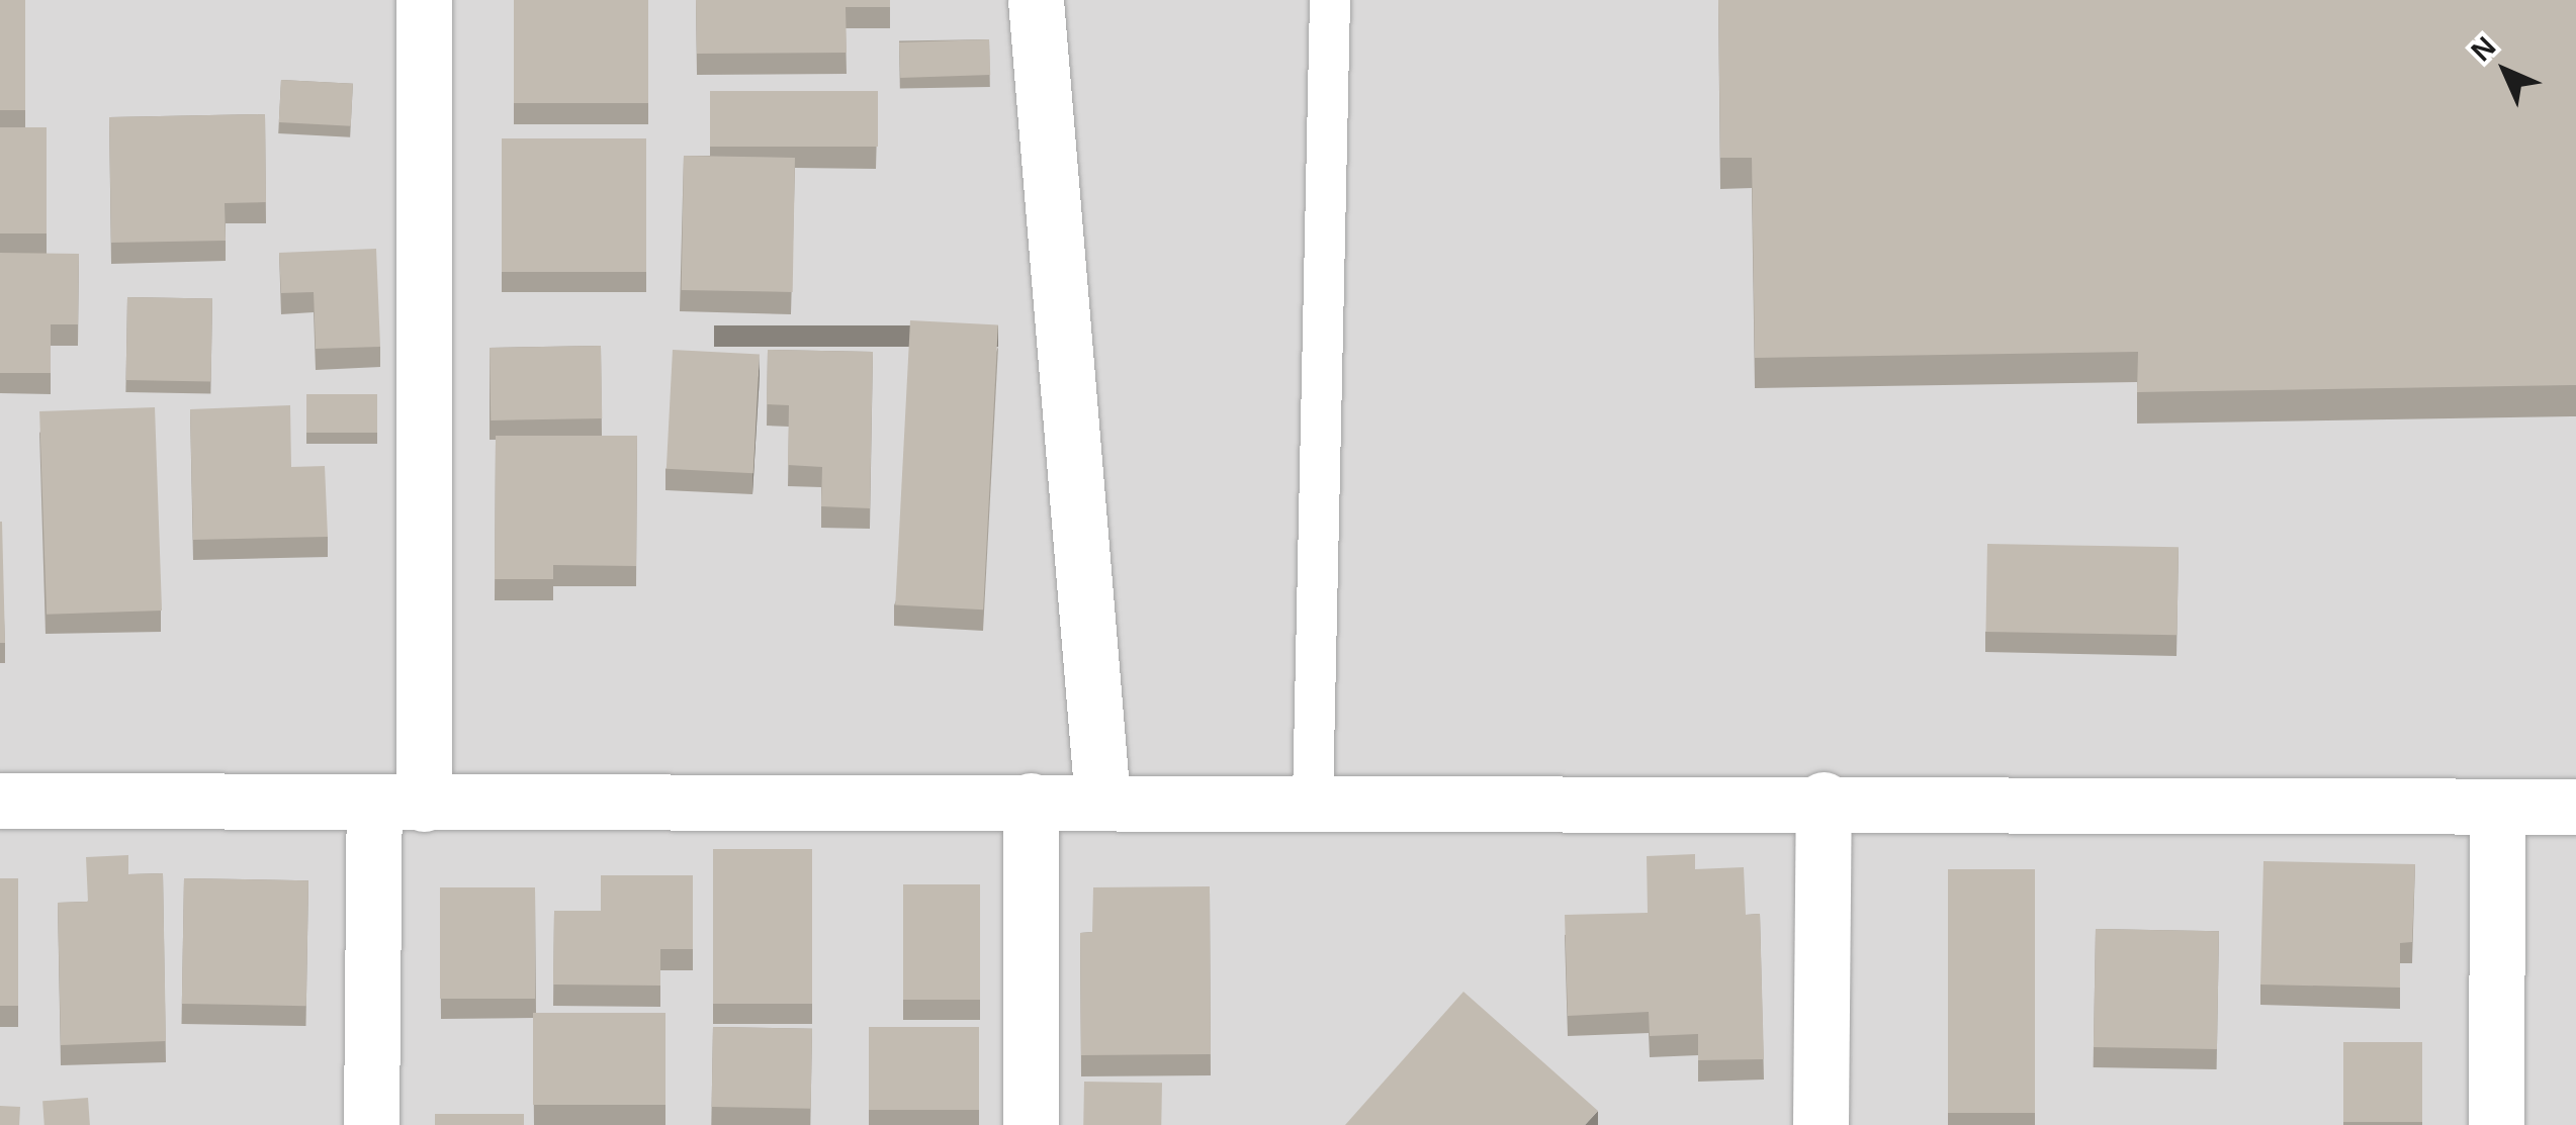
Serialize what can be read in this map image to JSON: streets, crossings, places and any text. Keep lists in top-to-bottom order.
{
  "north": "top left"
}
